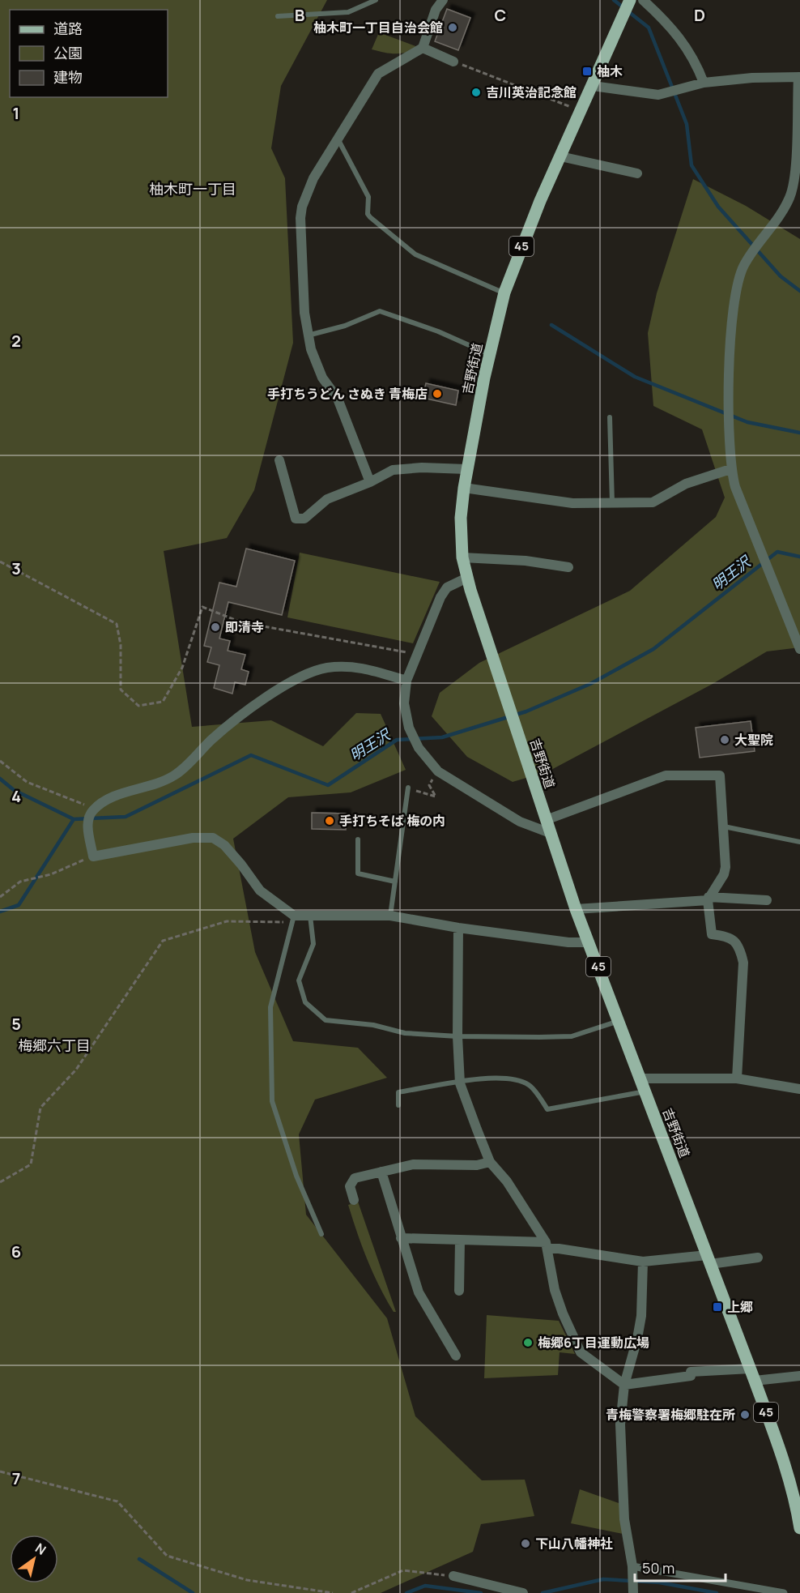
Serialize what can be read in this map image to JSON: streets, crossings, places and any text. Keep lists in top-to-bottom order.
{
  "streets": {
    "main road": ["45", "吉野街道"]
  },
  "districts": ["柚木町一丁目", "梅郷六丁目"],
  "water": ["明王沢"],
  "places": {
    "other": [
      "柚木町一丁目自治会館",
      "吉川英治記念館",
      "手打ちうどん さぬき 青梅店",
      "即清寺",
      "大聖院",
      "手打ちそば 梅の内",
      "梅郷6丁目運動広場",
      "青梅警察署梅郷駐在所",
      "下山八幡神社"
    ],
    "transit": ["柚木", "上郷"]
  },
  "legend": ["道路", "公園", "建物"],
  "scale_bar": "50 m",
  "north": "top right",
  "grid": {
    "columns": ["B", "C", "D"],
    "rows": [
      "1",
      "2",
      "3",
      "4",
      "5",
      "6",
      "7"
    ]
  }
}
